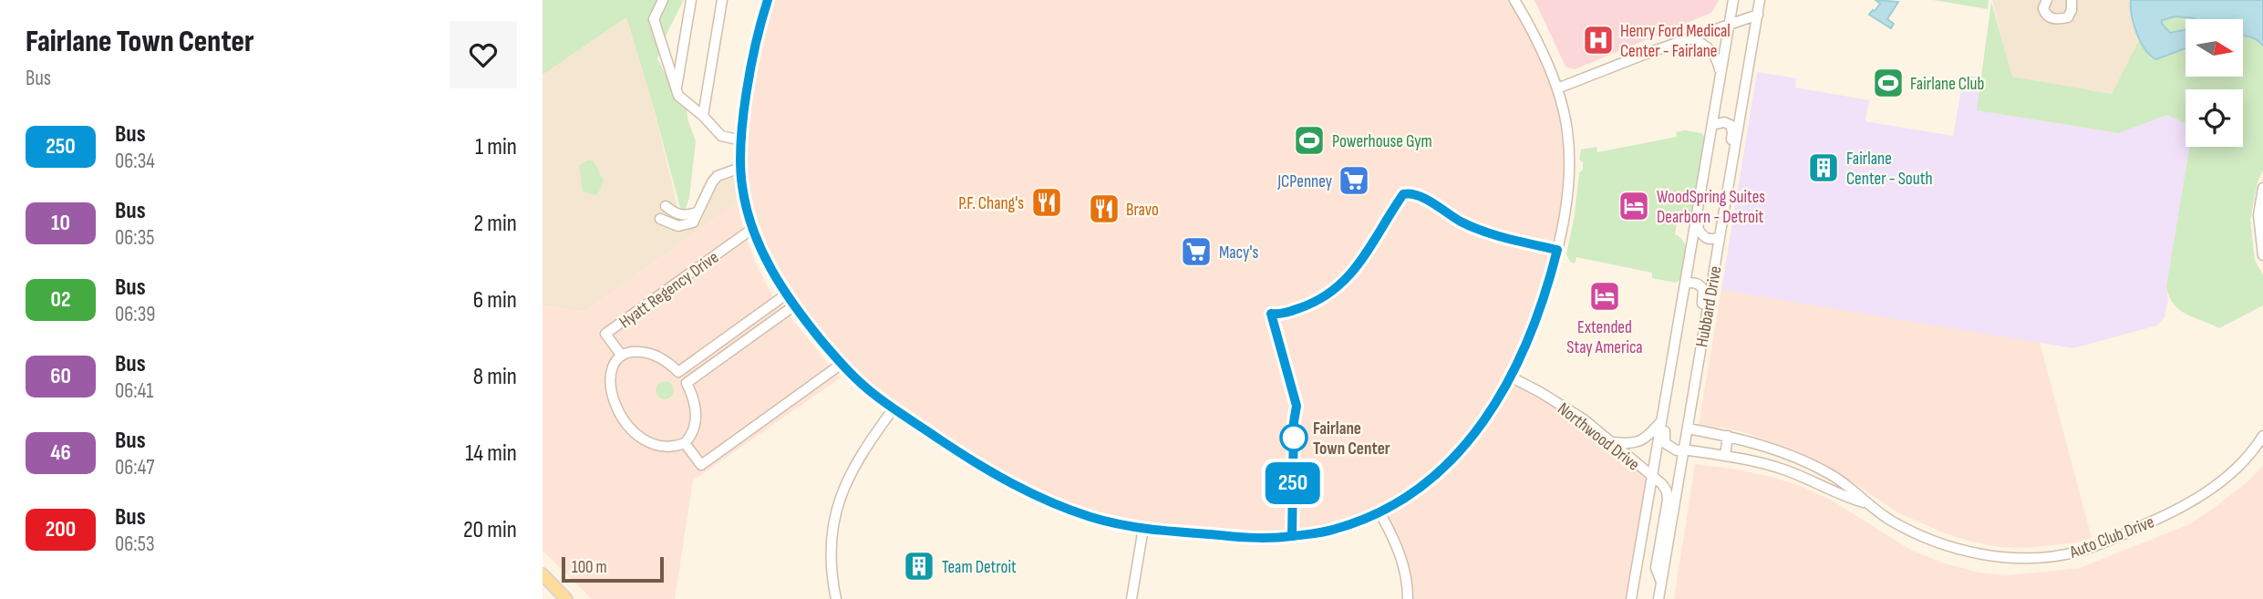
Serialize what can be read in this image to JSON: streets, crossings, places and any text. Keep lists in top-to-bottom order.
{
  "streets": {
    "street": [
      "Hyatt Regency Drive",
      "Hubbard Drive",
      "Northwood Drive",
      "Auto Club Drive"
    ]
  },
  "crossings": [
    ["Hubbard Drive", "Northwood Drive"],
    ["Hubbard Drive", "Auto Club Drive"]
  ],
  "places": {
    "hospital": ["Henry Ford Medical Center - Fairlane"],
    "sports": ["Fairlane Club", "Powerhouse Gym"],
    "building": ["Fairlane Center - South", "Team Detroit"],
    "supermarket": ["JCPenney", "Macy's"],
    "restaurant": ["P.F. Chang's", "Bravo"],
    "hotel": ["WoodSpring Suites Dearborn - Detroit", "Extended Stay America"],
    "other": ["Fairlane Town Center"]
  },
  "lines": ["bus line 250"],
  "scale_bar": "100 m",
  "north": "right",
  "page": {
    "heading": ["Fairlane Town Center", "Bus"],
    "on_map": "250",
    "list": [
      {
        "mark": "250",
        "name": "Bus",
        "note": "06:34",
        "value": "1 min"
      },
      {
        "mark": "10",
        "name": "Bus",
        "note": "06:35",
        "value": "2 min"
      },
      {
        "mark": "02",
        "name": "Bus",
        "note": "06:39",
        "value": "6 min"
      },
      {
        "mark": "60",
        "name": "Bus",
        "note": "06:41",
        "value": "8 min"
      },
      {
        "mark": "46",
        "name": "Bus",
        "note": "06:47",
        "value": "14 min"
      },
      {
        "mark": "200",
        "name": "Bus",
        "note": "06:53",
        "value": "20 min"
      }
    ],
    "scale": "100 m"
  }
}
